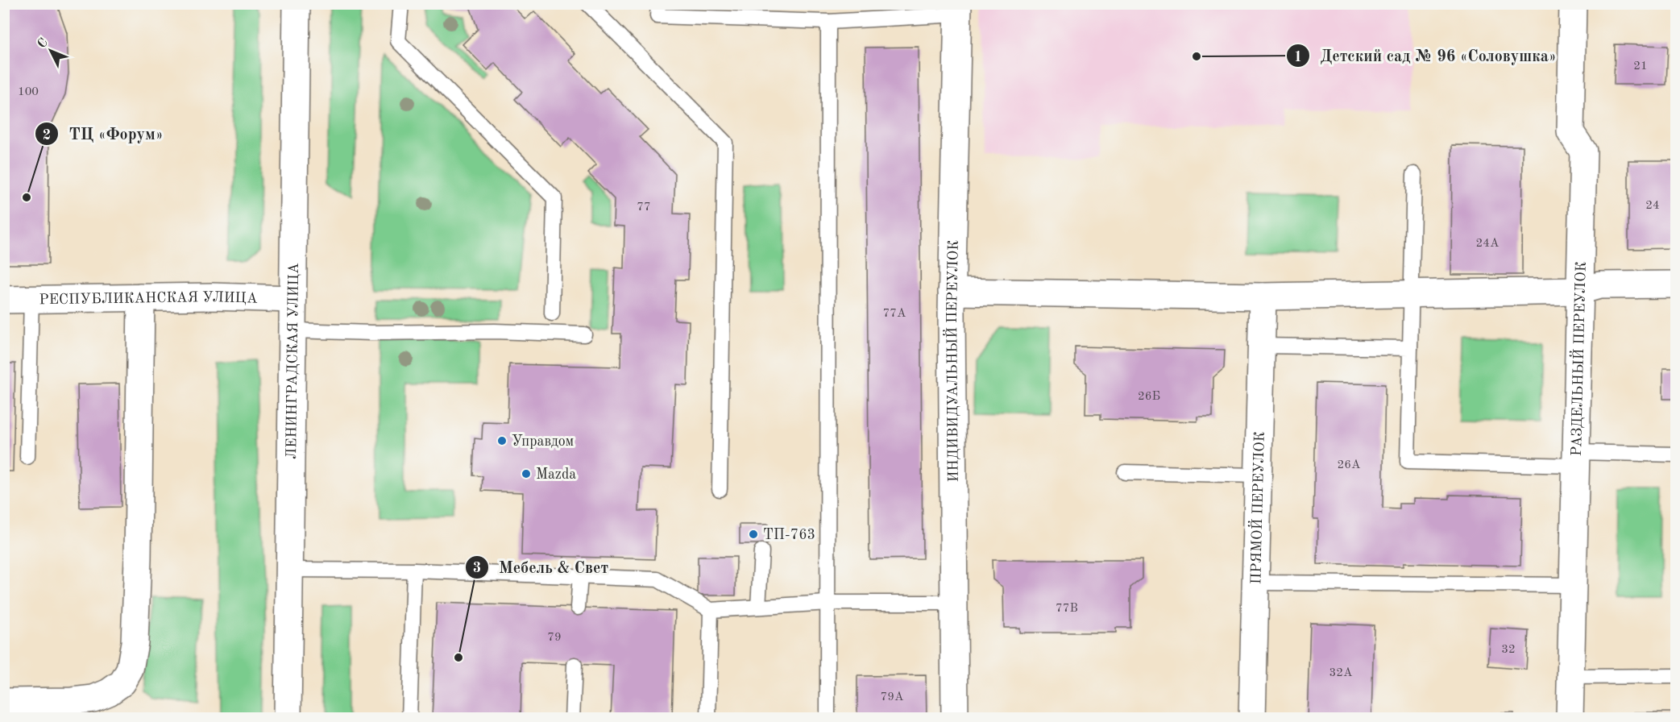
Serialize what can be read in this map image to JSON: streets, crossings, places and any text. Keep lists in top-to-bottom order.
{
  "streets": {
    "street": [
      "РЕСПУБЛИКАНСКАЯ УЛИЦА",
      "РАЗДЕЛЬНЫЙ ПЕРЕУЛОК",
      "ЛЕНИНГРАДСКАЯ УЛИЦА",
      "ИНДИВИДУАЛЬНЫЙ ПЕРЕУЛОК",
      "ПРЯМОЙ ПЕРЕУЛОК"
    ]
  },
  "crossings": [
    ["РЕСПУБЛИКАНСКАЯ УЛИЦА", "ЛЕНИНГРАДСКАЯ УЛИЦА"]
  ],
  "places": [
    "Детский сад № 96 «Соловушка»",
    "ТЦ «Форум»",
    "Управдом",
    "Mazda",
    "ТП-763",
    "Мебель & Свет"
  ],
  "house_numbers": [
    "21",
    "100",
    "24",
    "77",
    "24А",
    "77А",
    "26Б",
    "26А",
    "77В",
    "79",
    "32",
    "32А",
    "79А"
  ],
  "north": "top left"
}
